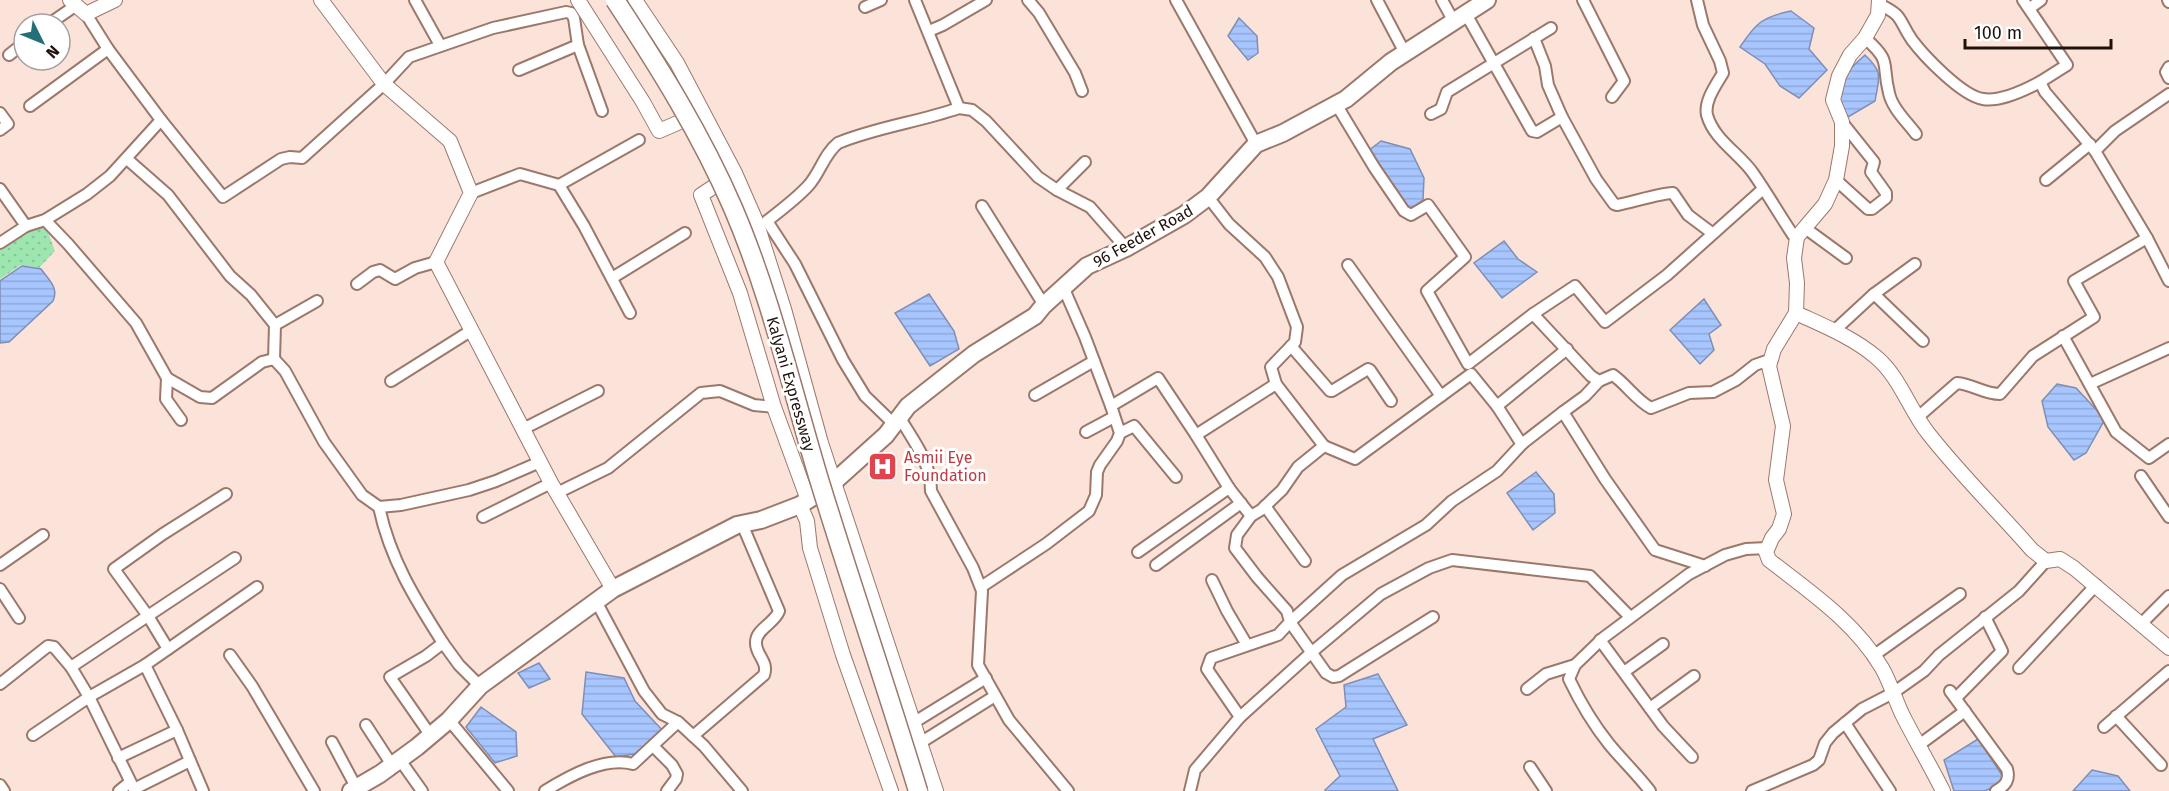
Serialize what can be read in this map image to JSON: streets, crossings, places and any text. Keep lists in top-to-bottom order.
{
  "streets": {
    "highway": ["Kalyani Expressway"],
    "main road": ["96 Feeder Road"]
  },
  "places": {
    "hospital": ["Asmii Eye Foundation"]
  },
  "scale_bar": "100 m",
  "north": "bottom right"
}
